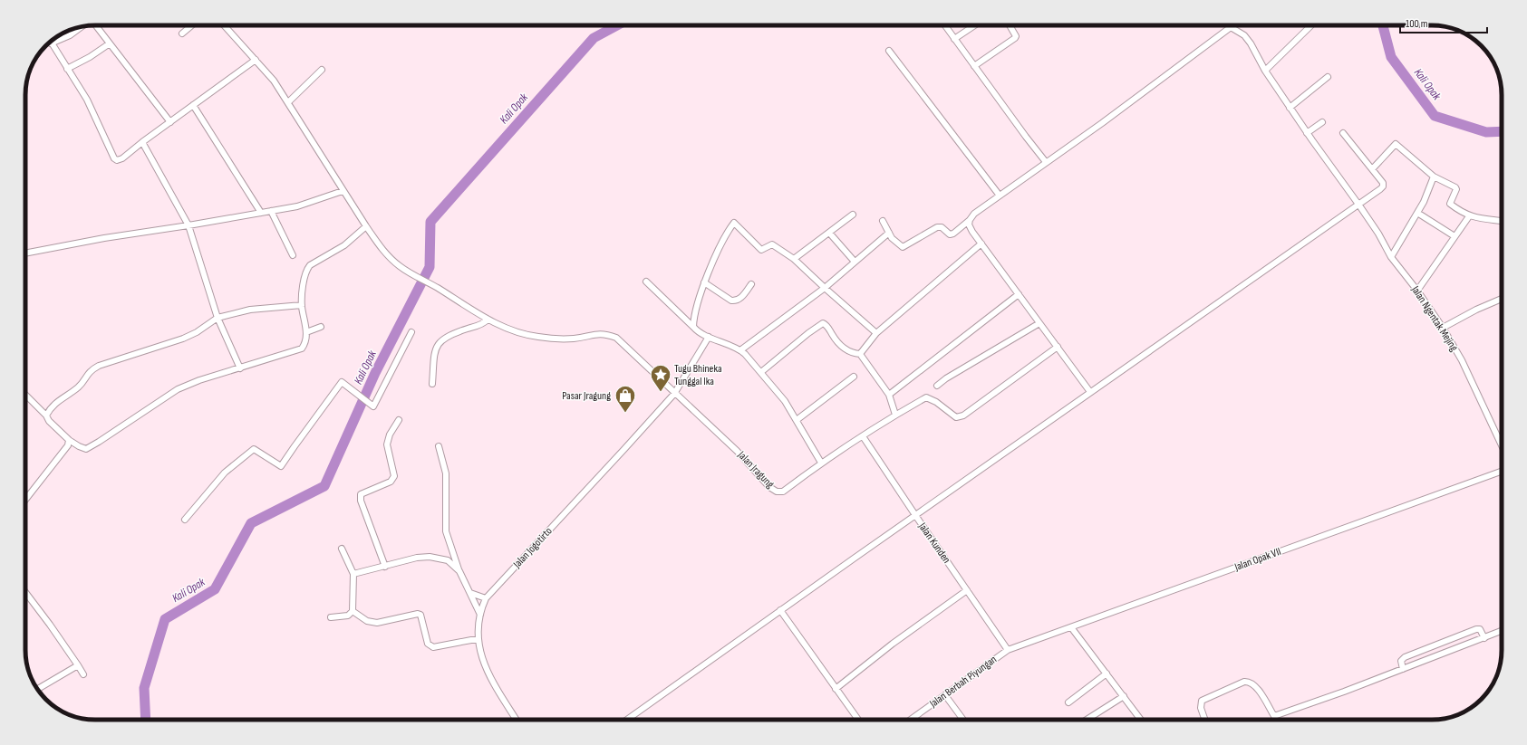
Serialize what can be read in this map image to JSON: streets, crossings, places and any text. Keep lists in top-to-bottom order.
{
  "streets": {
    "street": [
      "Jalan Ngentak Mejing",
      "Jalan Jragung",
      "Jalan Kunden",
      "Jalan Jogotirto",
      "Jalan Opak VII",
      "Jalan Berbah Piyungan"
    ]
  },
  "crossings": [
    ["Jalan Jragung", "Jalan Kunden"],
    ["Jalan Jragung", "Jalan Jogotirto"],
    ["Jalan Kunden", "Jalan Opak VII"],
    ["Jalan Kunden", "Jalan Berbah Piyungan"],
    ["Jalan Opak VII", "Jalan Berbah Piyungan"]
  ],
  "water": ["Kali Opak"],
  "places": {
    "place": ["Tugu Bhineka Tunggal Ika"],
    "shop": ["Pasar Jragung"]
  },
  "scale_bar": "100 m"
}
